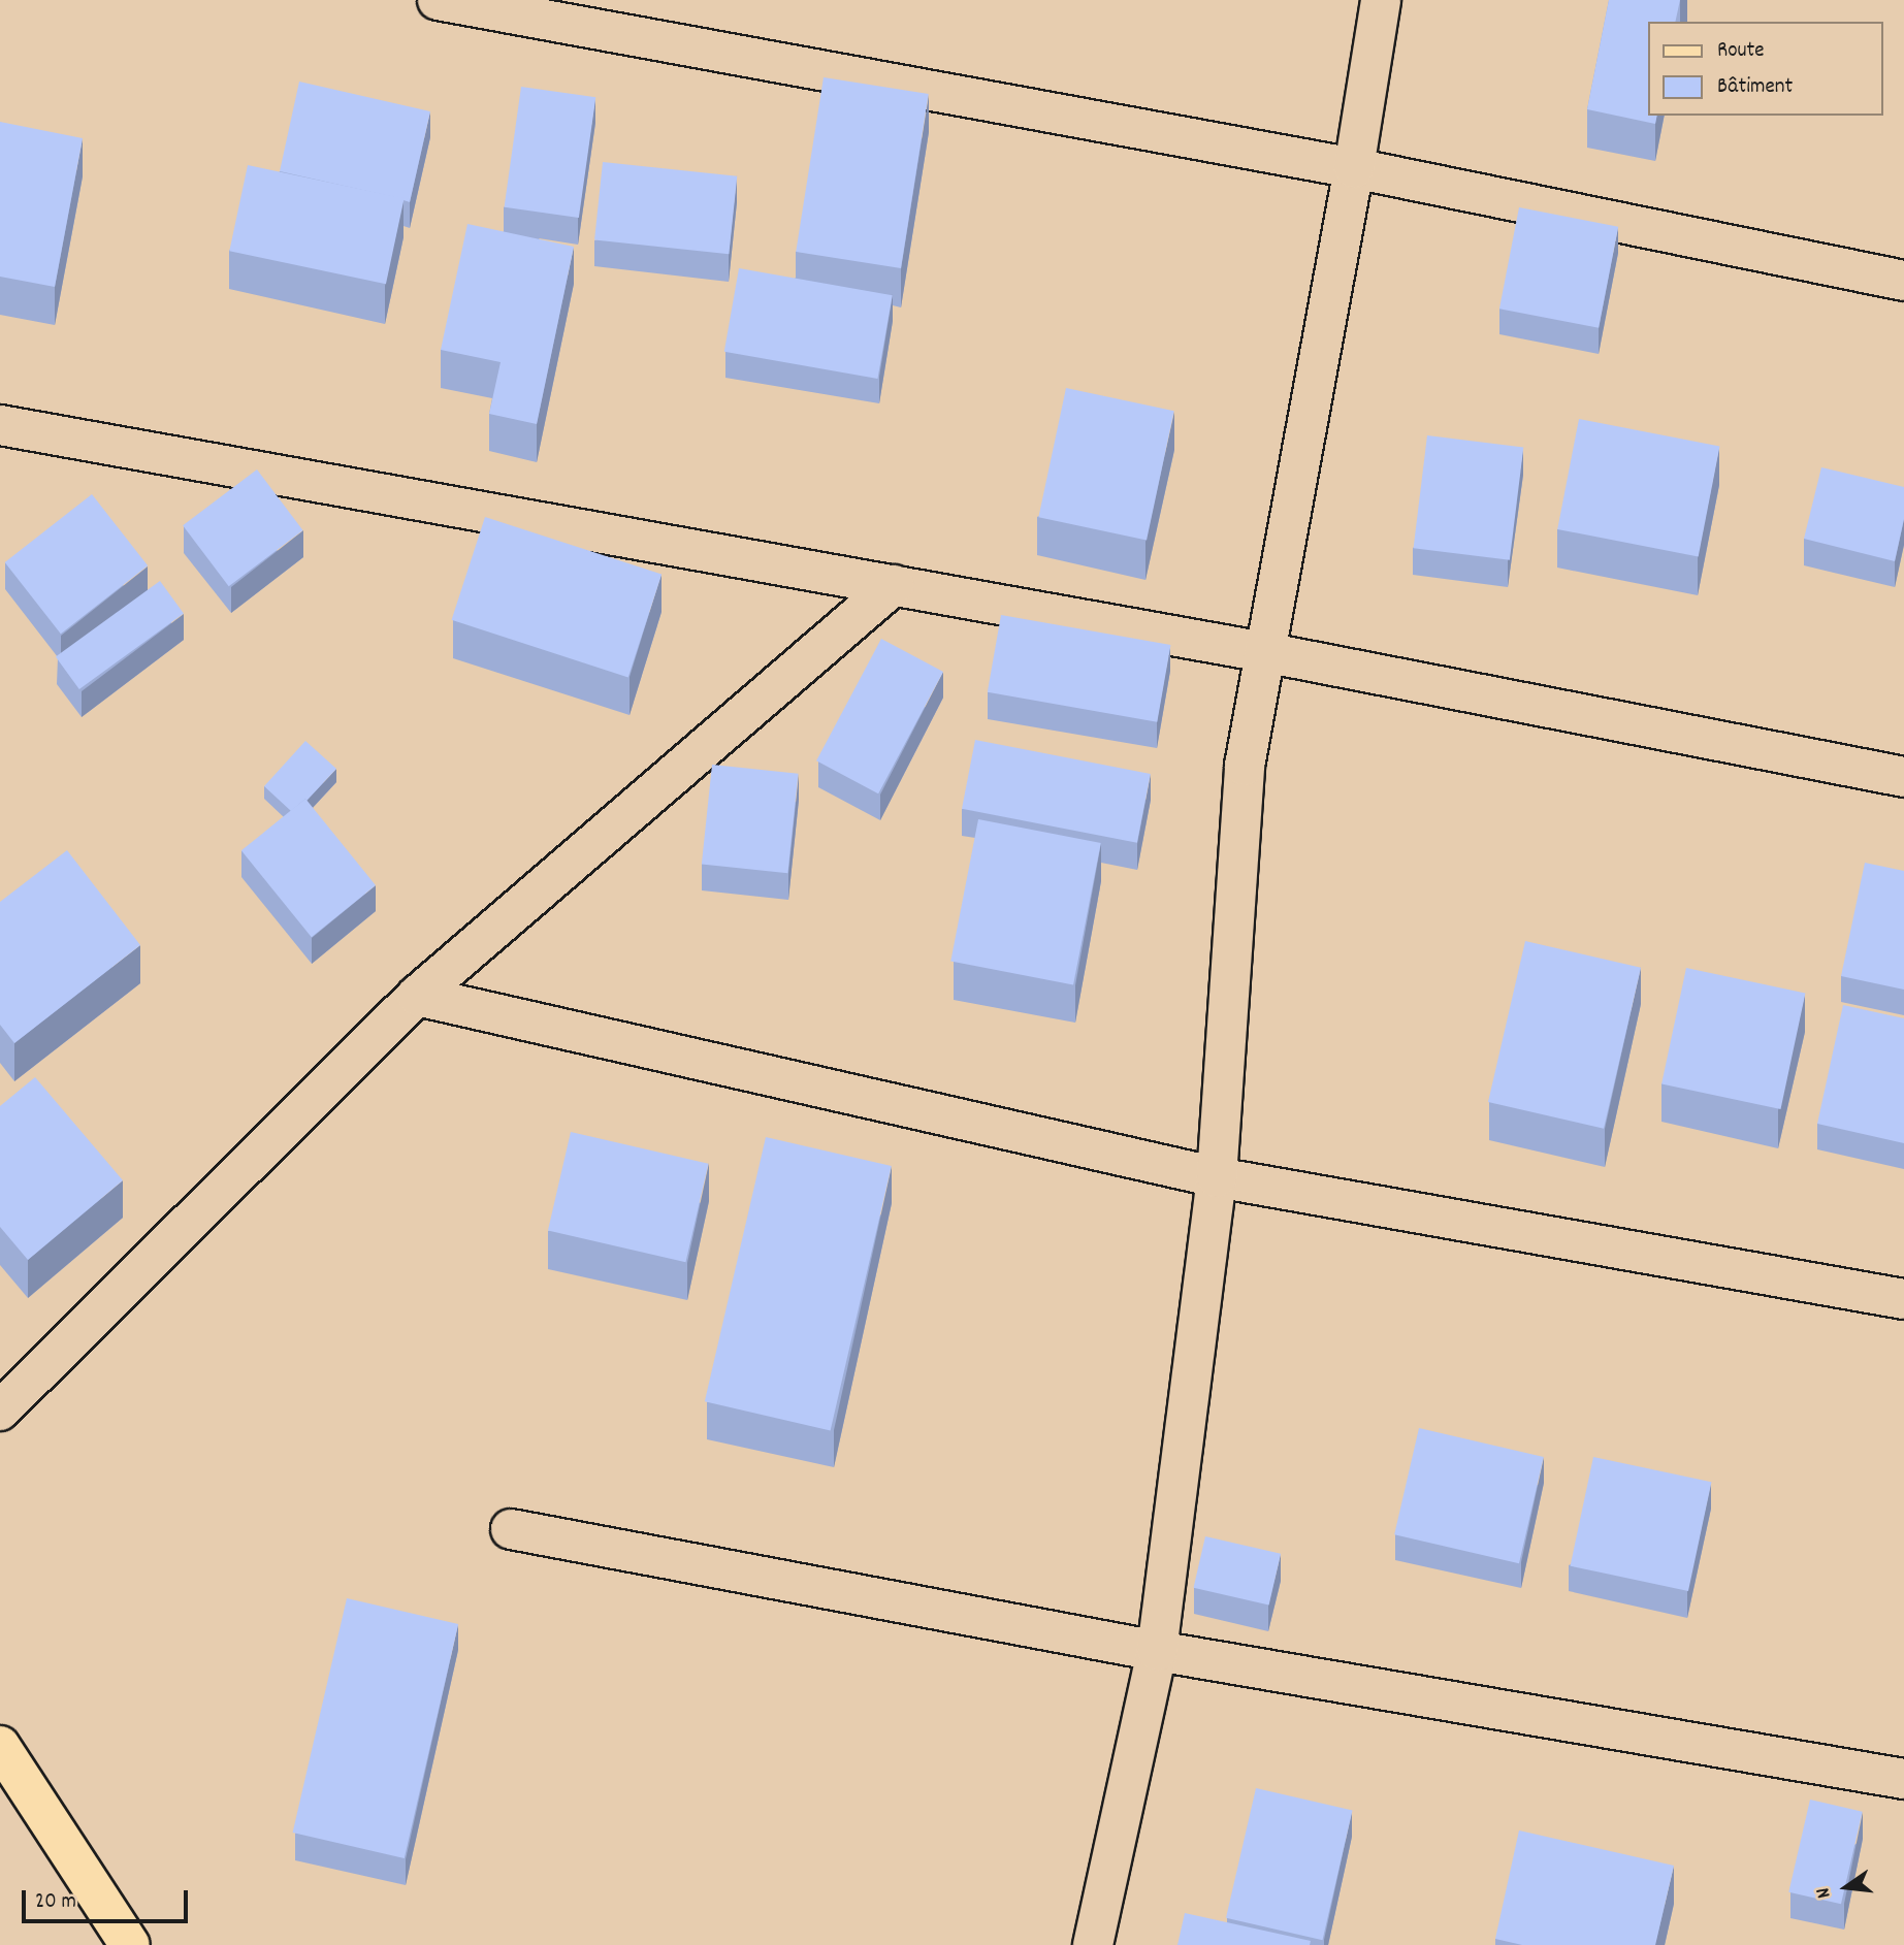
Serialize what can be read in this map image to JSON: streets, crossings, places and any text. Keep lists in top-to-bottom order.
{
  "legend": ["Route", "Bâtiment"],
  "scale_bar": "20 m",
  "north": "left"
}
